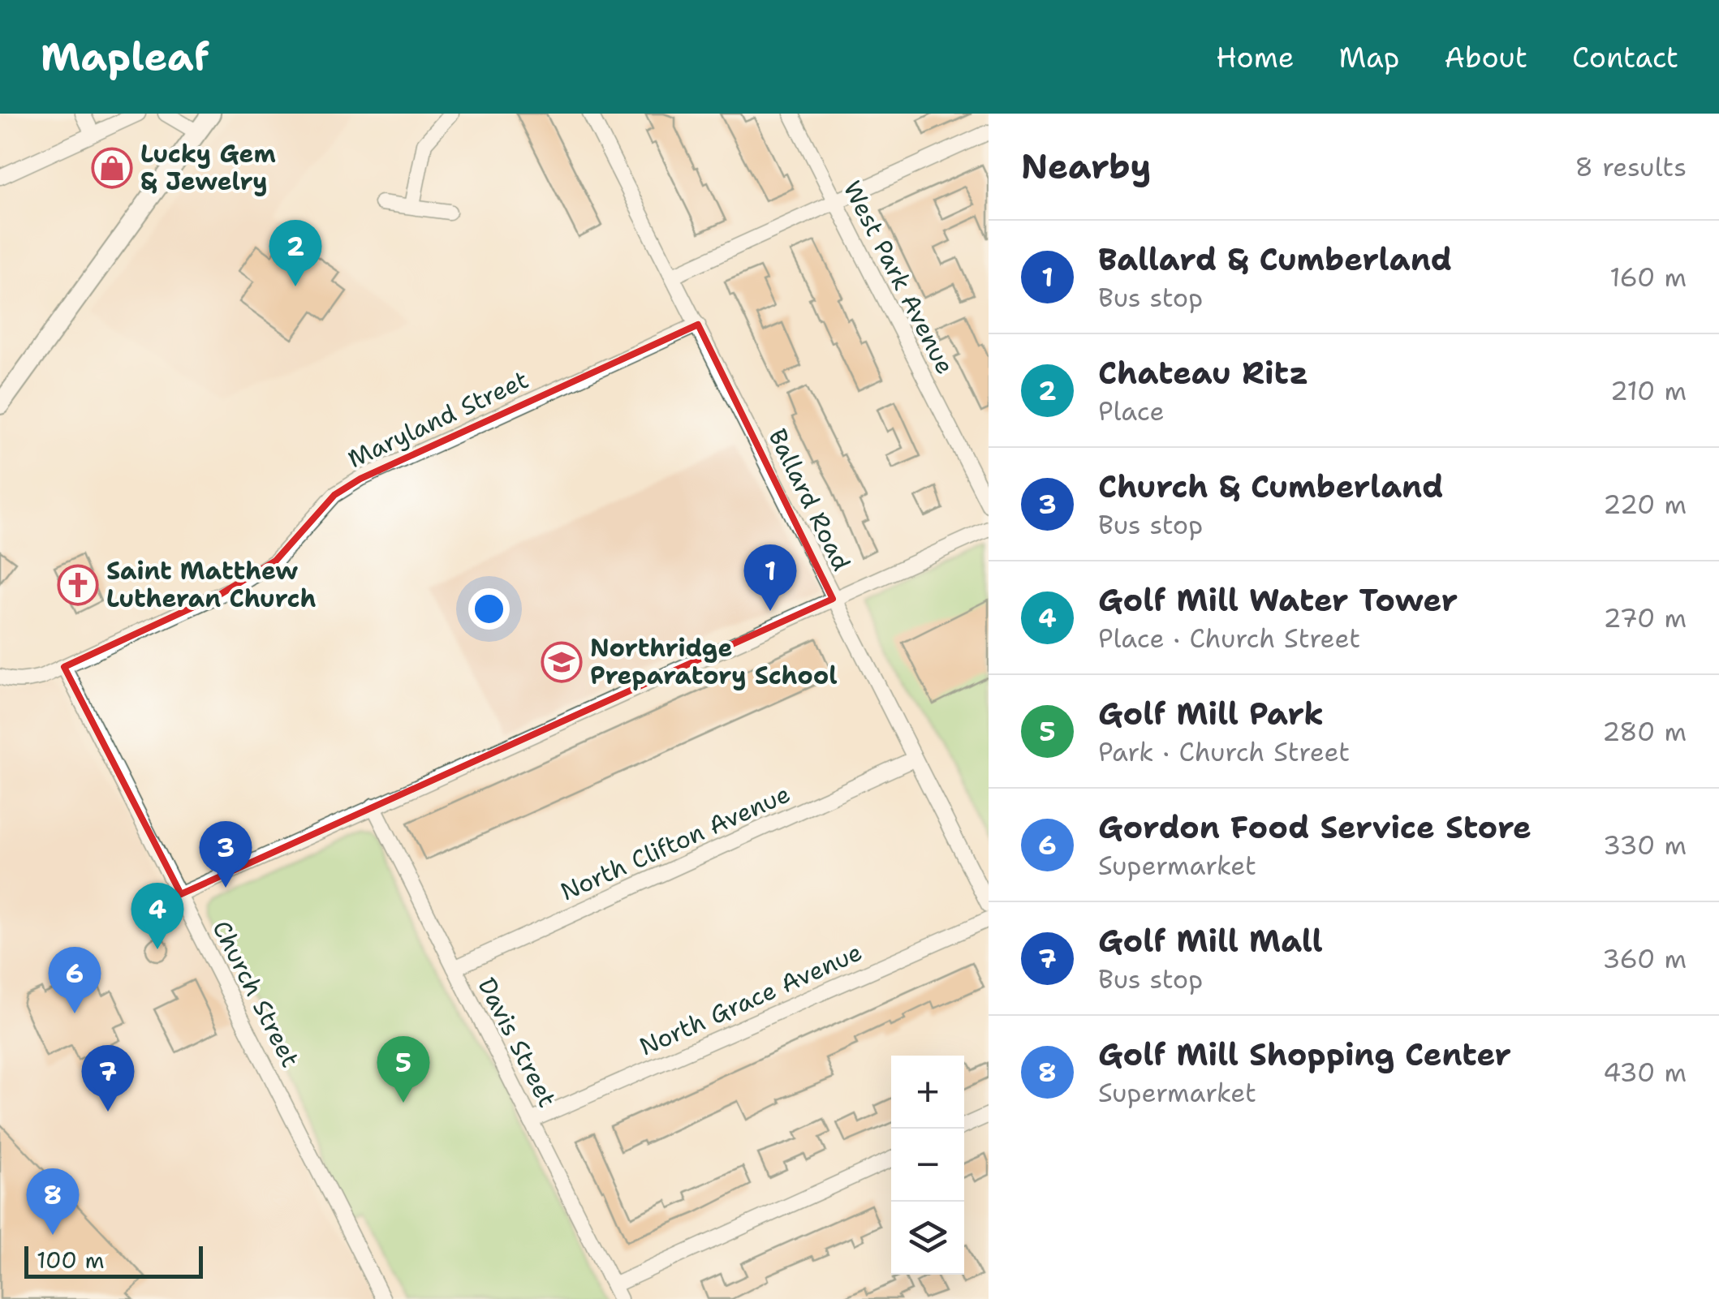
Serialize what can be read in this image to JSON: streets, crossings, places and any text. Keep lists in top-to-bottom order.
{
  "streets": {
    "street": [
      "West Park Avenue",
      "Maryland Street",
      "Ballard Road",
      "North Clifton Avenue",
      "Church Street",
      "North Grace Avenue",
      "Davis Street"
    ]
  },
  "crossings": [
    ["Maryland Street", "Ballard Road"],
    ["Maryland Street", "Church Street"],
    ["Ballard Road", "North Clifton Avenue"],
    ["North Clifton Avenue", "Davis Street"],
    ["North Grace Avenue", "Davis Street"]
  ],
  "places": {
    "shop": ["Lucky Gem & Jewelry"],
    "church": ["Saint Matthew Lutheran Church"],
    "school or university": ["Northridge Preparatory School"]
  },
  "scale_bar": "100 m",
  "page": {
    "header": "Mapleaf",
    "nav": [
      "Home",
      "Map",
      "About",
      "Contact"
    ],
    "heading": ["Nearby", "8 results"],
    "list": [
      {
        "mark": "1",
        "name": "Ballard & Cumberland",
        "note": "Bus stop",
        "value": "160 m"
      },
      {
        "mark": "2",
        "name": "Chateau Ritz",
        "note": "Place",
        "value": "210 m"
      },
      {
        "mark": "3",
        "name": "Church & Cumberland",
        "note": "Bus stop",
        "value": "220 m"
      },
      {
        "mark": "4",
        "name": "Golf Mill Water Tower",
        "note": "Place · Church Street",
        "value": "270 m"
      },
      {
        "mark": "5",
        "name": "Golf Mill Park",
        "note": "Park · Church Street",
        "value": "280 m"
      },
      {
        "mark": "6",
        "name": "Gordon Food Service Store",
        "note": "Supermarket",
        "value": "330 m"
      },
      {
        "mark": "7",
        "name": "Golf Mill Mall",
        "note": "Bus stop",
        "value": "360 m"
      },
      {
        "mark": "8",
        "name": "Golf Mill Shopping Center",
        "note": "Supermarket",
        "value": "430 m"
      }
    ],
    "pins": [
      "2",
      "1",
      "3",
      "4",
      "6",
      "5",
      "7",
      "8"
    ],
    "map_buttons": ["+", "−"],
    "scale": "100 m"
  }
}
